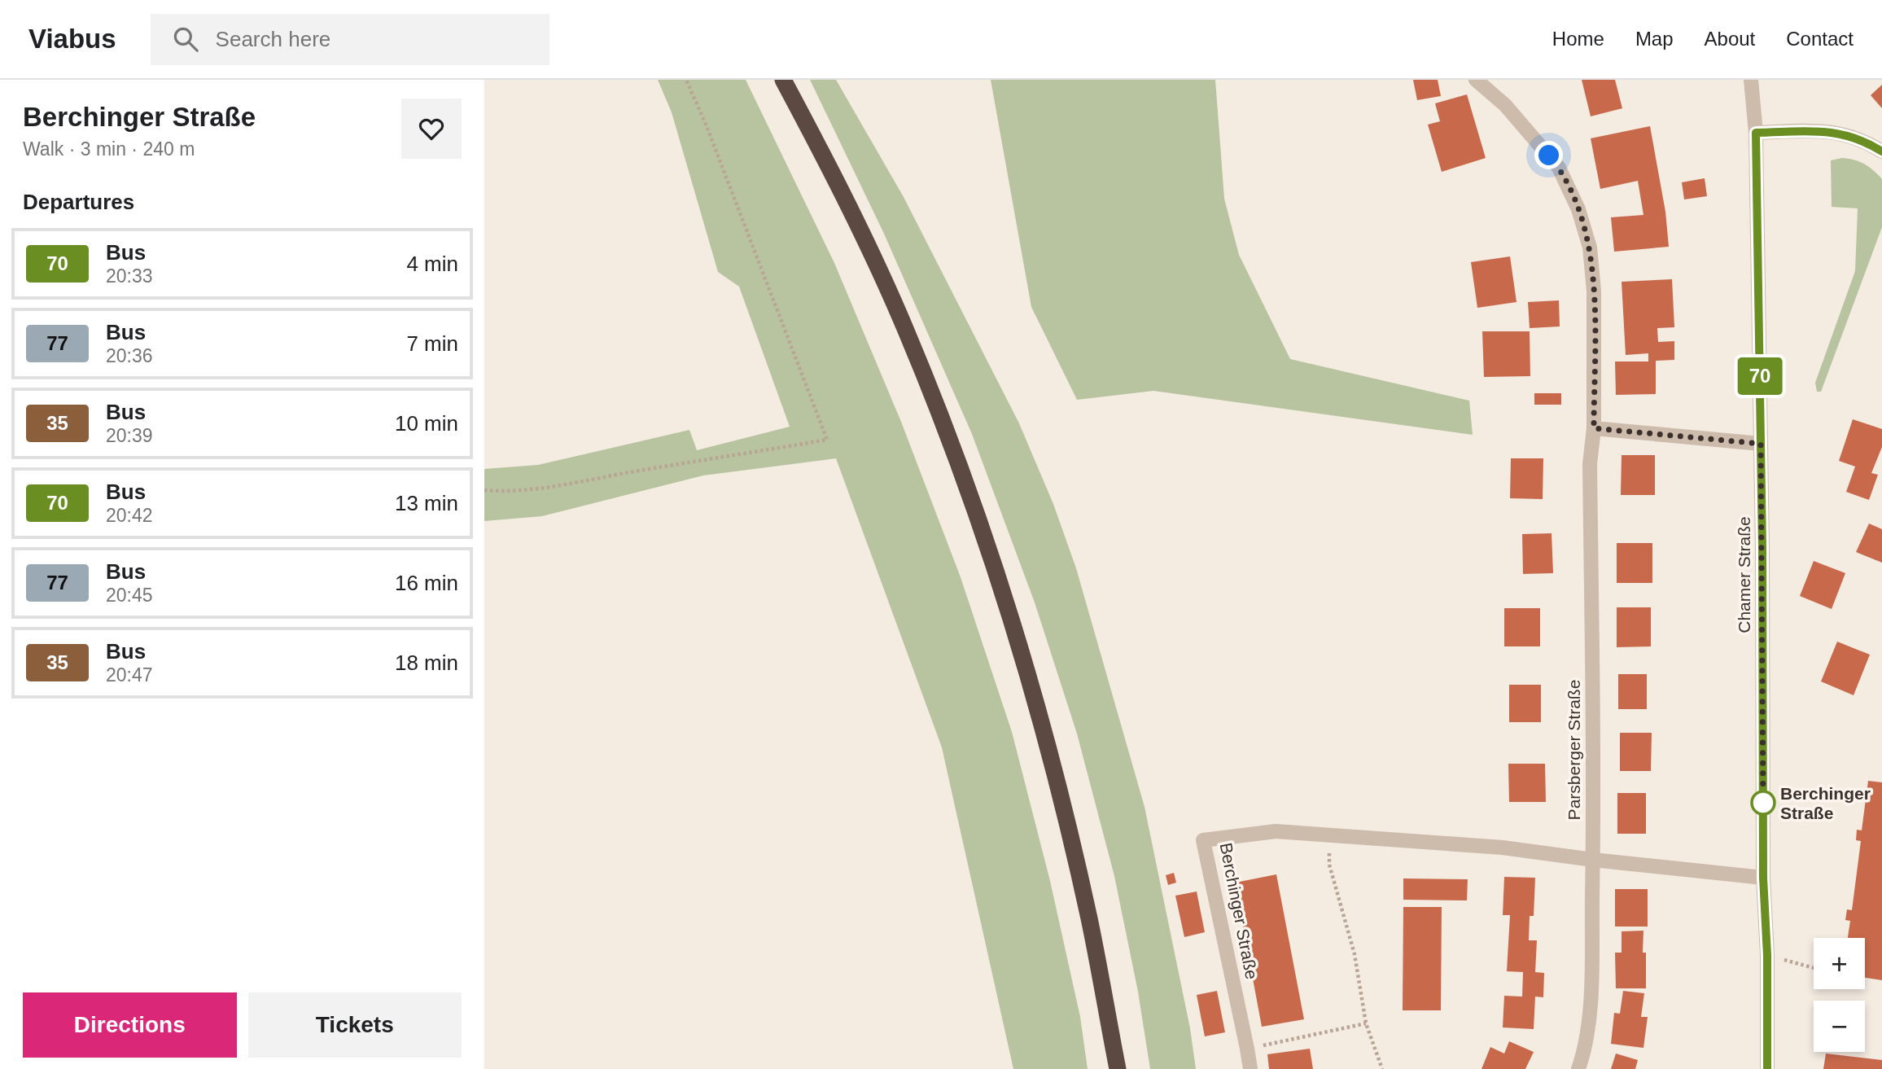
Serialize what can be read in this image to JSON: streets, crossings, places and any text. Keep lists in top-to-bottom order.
{
  "streets": {
    "street": ["Chamer Straße", "Parsberger Straße", "Berchinger Straße"]
  },
  "crossings": [
    ["Chamer Straße", "Berchinger Straße"],
    ["Parsberger Straße", "Berchinger Straße"]
  ],
  "places": ["Berchinger Straße"],
  "lines": ["bus line 70"],
  "page": {
    "header": "Viabus",
    "search": "Search here",
    "nav": [
      "Home",
      "Map",
      "About",
      "Contact"
    ],
    "heading": [
      ["Berchinger Straße", "Walk · 3 min · 240 m"],
      "Departures"
    ],
    "on_map": "70",
    "list": [
      {
        "mark": "70",
        "name": "Bus",
        "note": "20:33",
        "value": "4 min"
      },
      {
        "mark": "77",
        "name": "Bus",
        "note": "20:36",
        "value": "7 min"
      },
      {
        "mark": "35",
        "name": "Bus",
        "note": "20:39",
        "value": "10 min"
      },
      {
        "mark": "70",
        "name": "Bus",
        "note": "20:42",
        "value": "13 min"
      },
      {
        "mark": "77",
        "name": "Bus",
        "note": "20:45",
        "value": "16 min"
      },
      {
        "mark": "35",
        "name": "Bus",
        "note": "20:47",
        "value": "18 min"
      }
    ],
    "map_buttons": ["+", "−"],
    "buttons": ["Directions", "Tickets"]
  }
}
